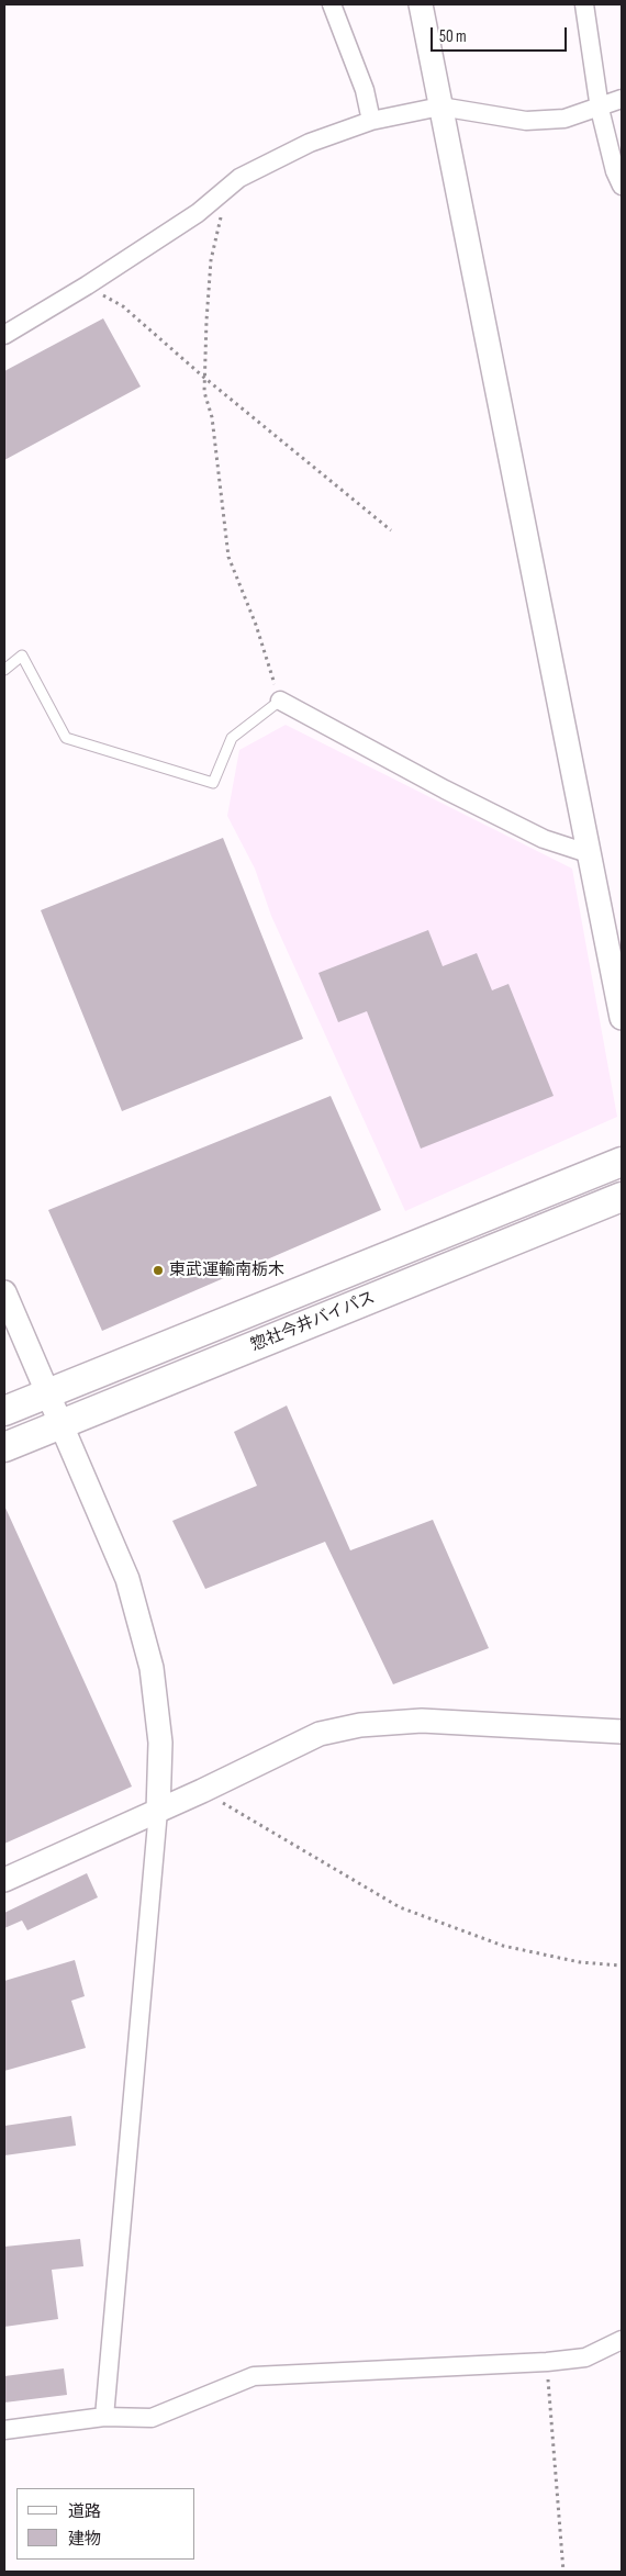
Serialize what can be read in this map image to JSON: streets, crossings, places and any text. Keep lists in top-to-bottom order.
{
  "streets": {
    "main road": ["惣社今井バイパス"]
  },
  "places": ["東武運輸南栃木"],
  "legend": ["道路", "建物"],
  "scale_bar": "50 m"
}
